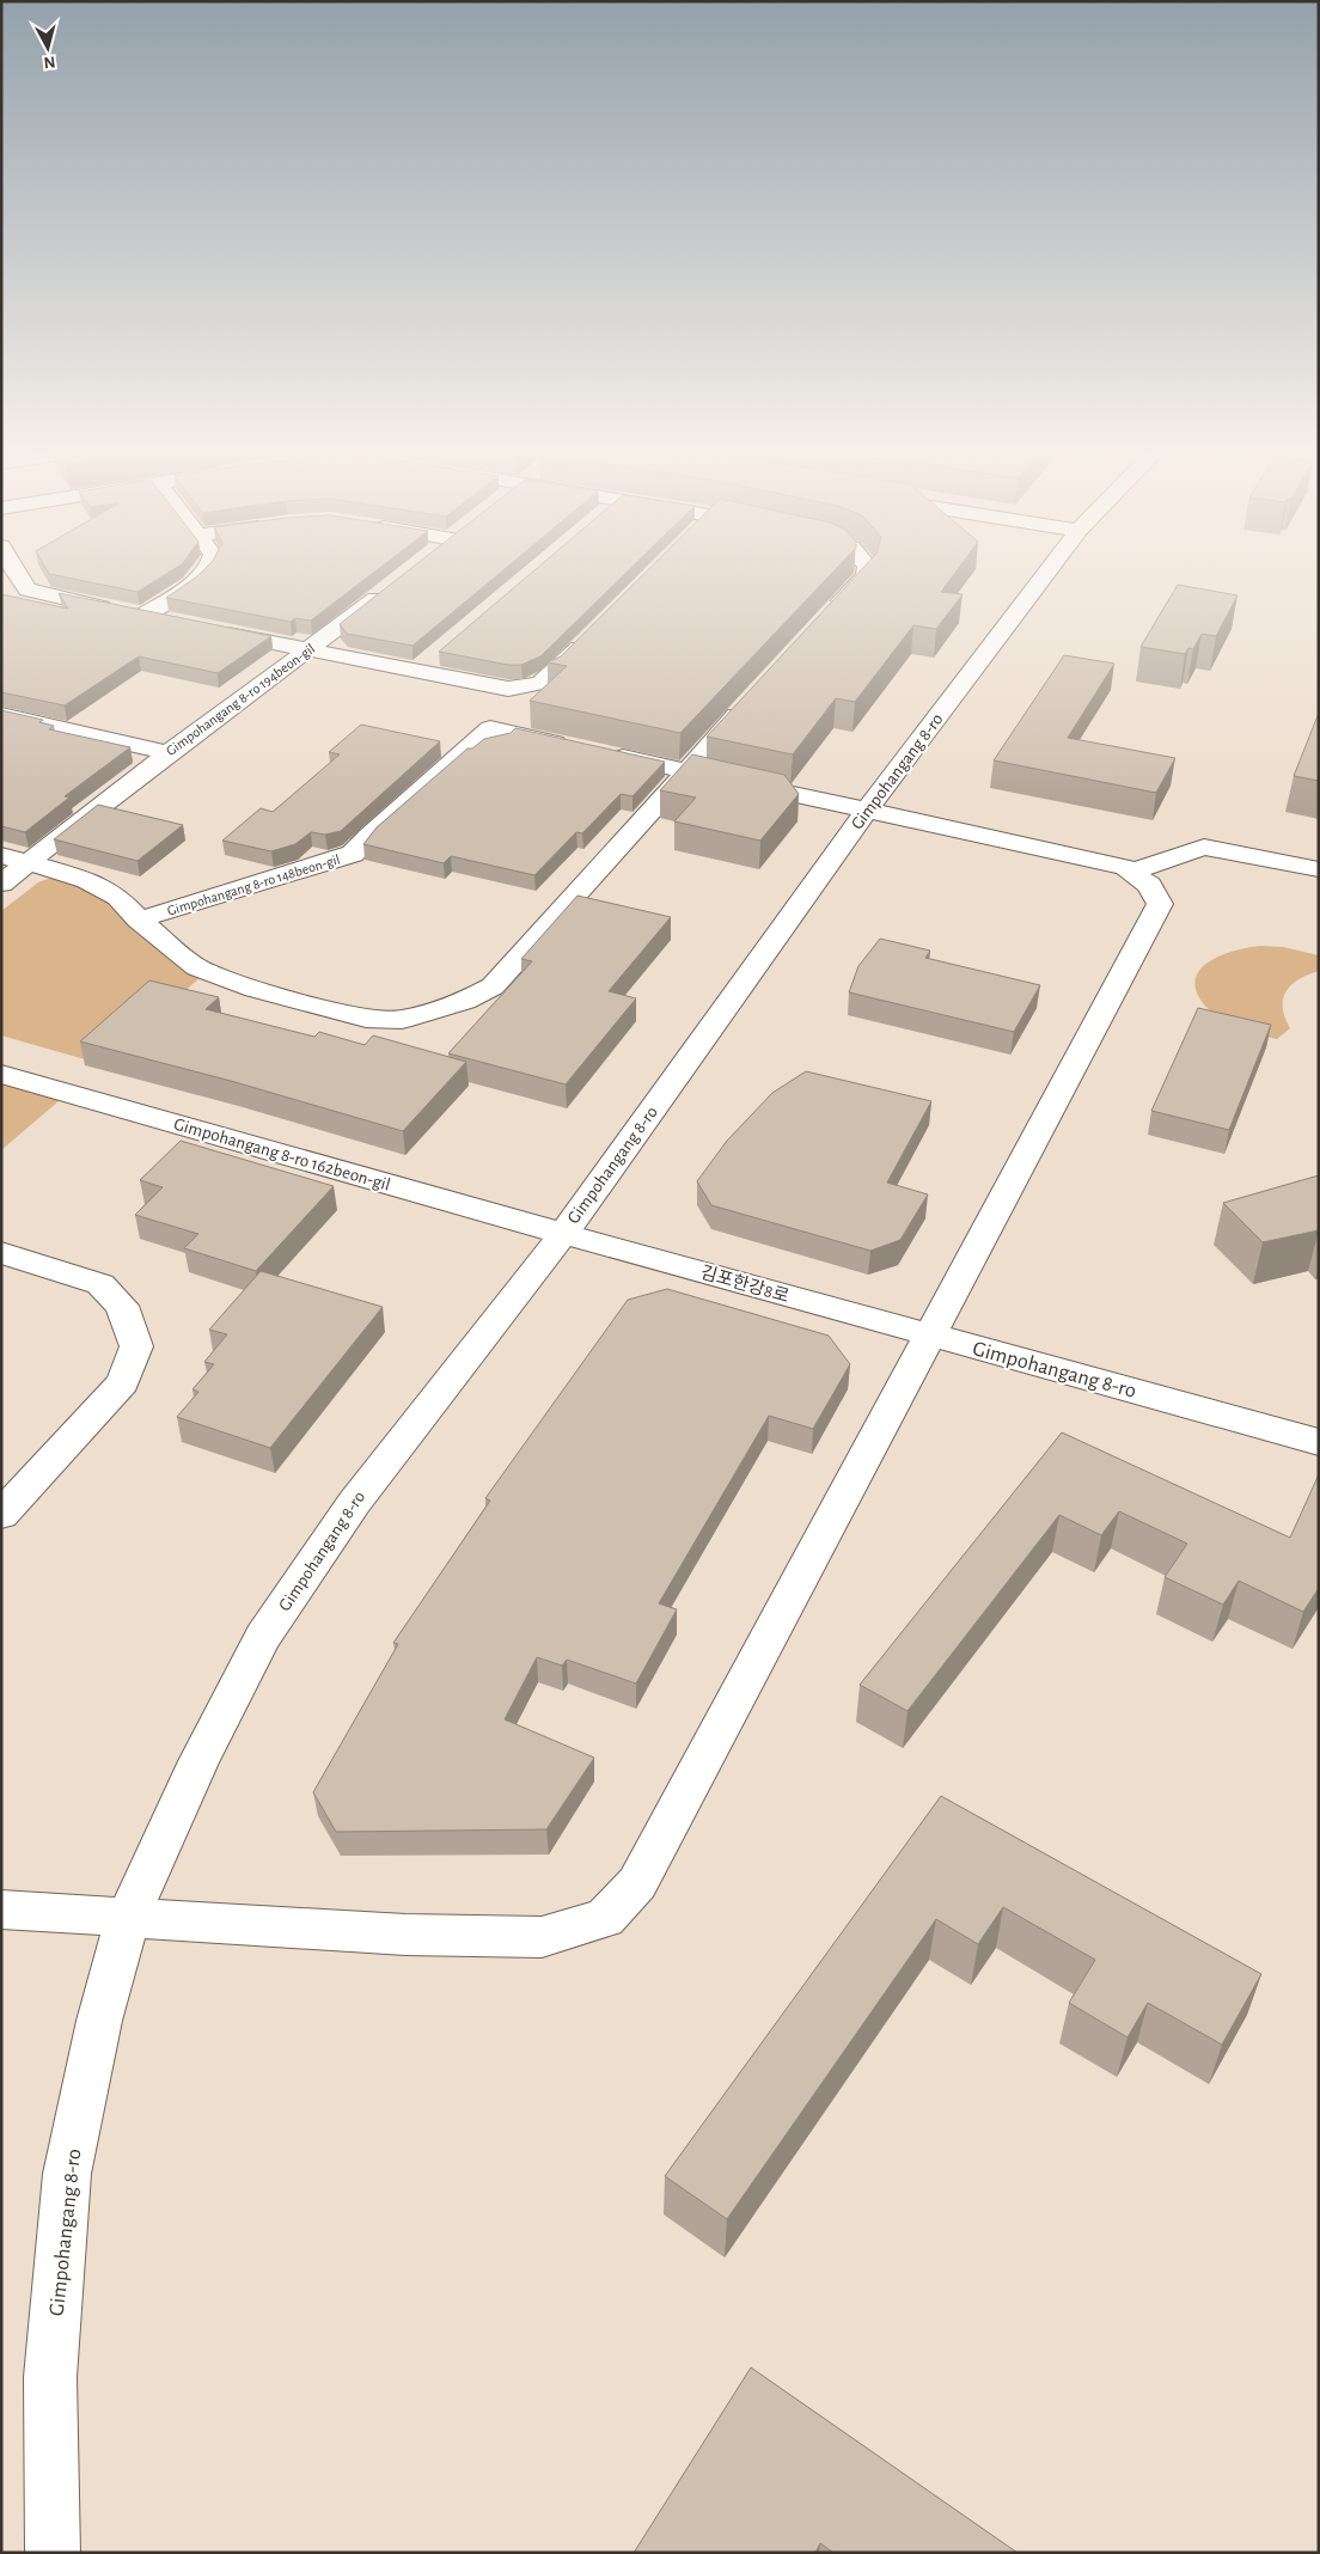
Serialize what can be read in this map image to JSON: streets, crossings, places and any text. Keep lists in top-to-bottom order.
{
  "streets": {
    "street": [
      "Gimpohangang 8-ro 194beon-gil",
      "Gimpohangang 8-ro",
      "Gimpohangang 8-ro 148beon-gil",
      "Gimpohangang 8-ro 162beon-gil",
      "김포한강8로"
    ]
  },
  "crossings": [
    ["Gimpohangang 8-ro", "Gimpohangang 8-ro 148beon-gil"],
    ["Gimpohangang 8-ro", "Gimpohangang 8-ro 162beon-gil"],
    ["Gimpohangang 8-ro", "김포한강8로"],
    ["Gimpohangang 8-ro 162beon-gil", "김포한강8로"]
  ],
  "north": "bottom"
}
